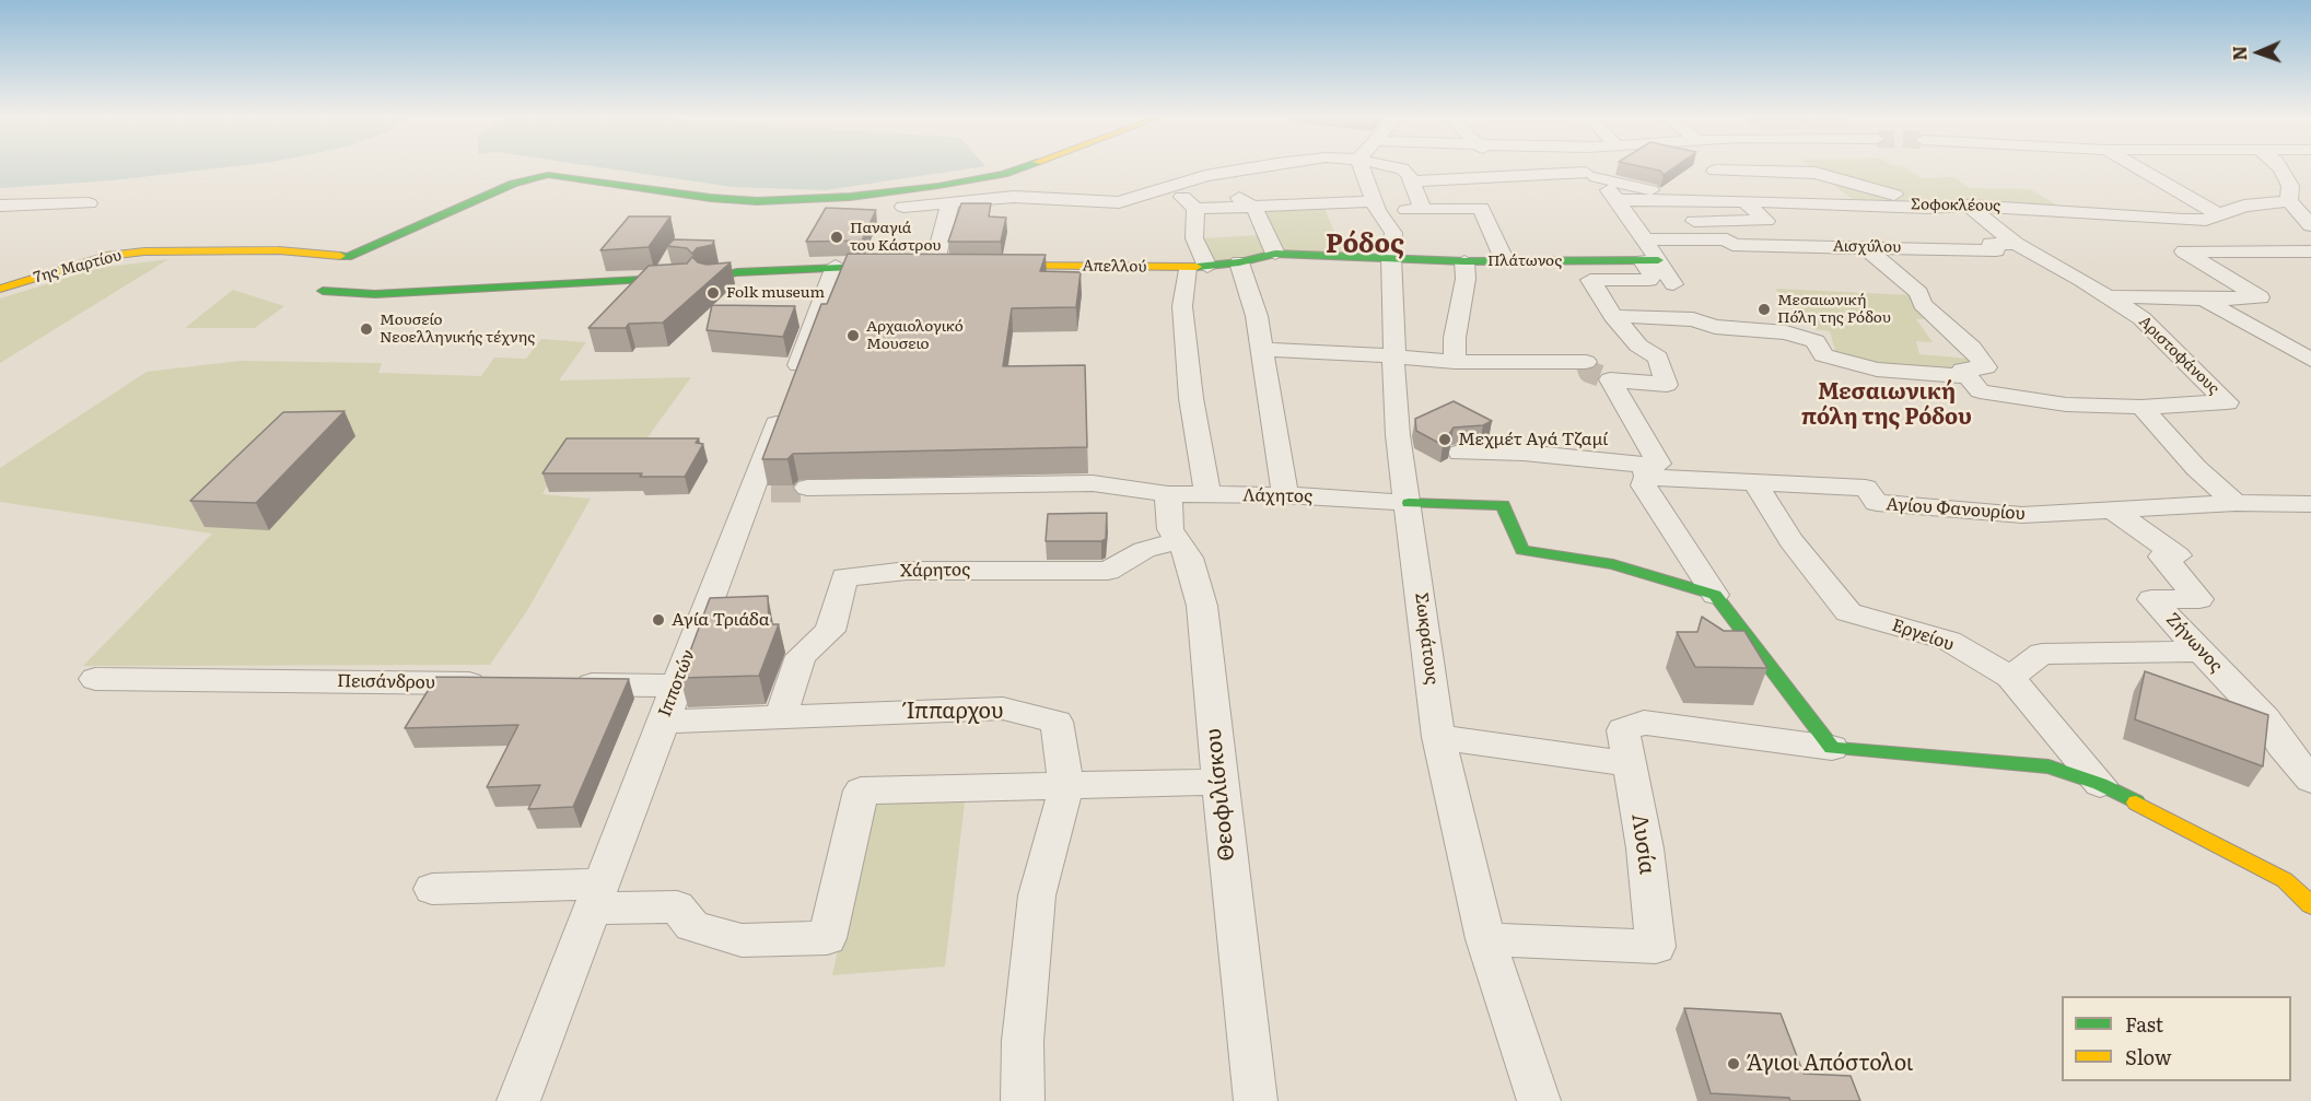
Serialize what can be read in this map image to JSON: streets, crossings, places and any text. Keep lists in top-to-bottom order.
{
  "streets": {
    "street": [
      "Σοφοκλέους",
      "Αισχύλου",
      "Πλάτωνος",
      "7ης Μαρτίου",
      "Απελλού",
      "Αριστοφάνους",
      "Λάχητος",
      "Αγίου Φανουρίου",
      "Χάρητος",
      "Εργείου",
      "Σωκράτους",
      "Ζήνωνος",
      "Πεισάνδρου",
      "Ιπποτών",
      "Ίππαρχου",
      "Θεοφιλίσκου",
      "Λυσία"
    ]
  },
  "crossings": [
    ["Αισχύλου", "Αριστοφάνους"],
    ["Πλάτωνος", "Απελλού"],
    ["Πλάτωνος", "Σωκράτους"],
    ["Απελλού", "Σωκράτους"],
    ["Λάχητος", "Σωκράτους"],
    ["Λάχητος", "Θεοφιλίσκου"],
    ["Αγίου Φανουρίου", "Εργείου"],
    ["Αγίου Φανουρίου", "Ζήνωνος"],
    ["Χάρητος", "Ίππαρχου"],
    ["Χάρητος", "Θεοφιλίσκου"],
    ["Σωκράτους", "Λυσία"],
    ["Ιπποτών", "Ίππαρχου"]
  ],
  "districts": ["Ρόδος", "Μεσαιωνική πόλη της Ρόδου"],
  "places": [
    "Παναγιά του Κάστρου",
    "Folk museum",
    "Μεσαιωνική Πόλη της Ρόδου",
    "Μουσείο Νεοελληνικής τέχνης",
    "Αρχαιολογικό Μουσειο",
    "Μεχμέτ Αγά Τζαμί",
    "Αγία Τριάδα",
    "Άγιοι Απόστολοι"
  ],
  "legend": ["Fast", "Slow"],
  "north": "left"
}
